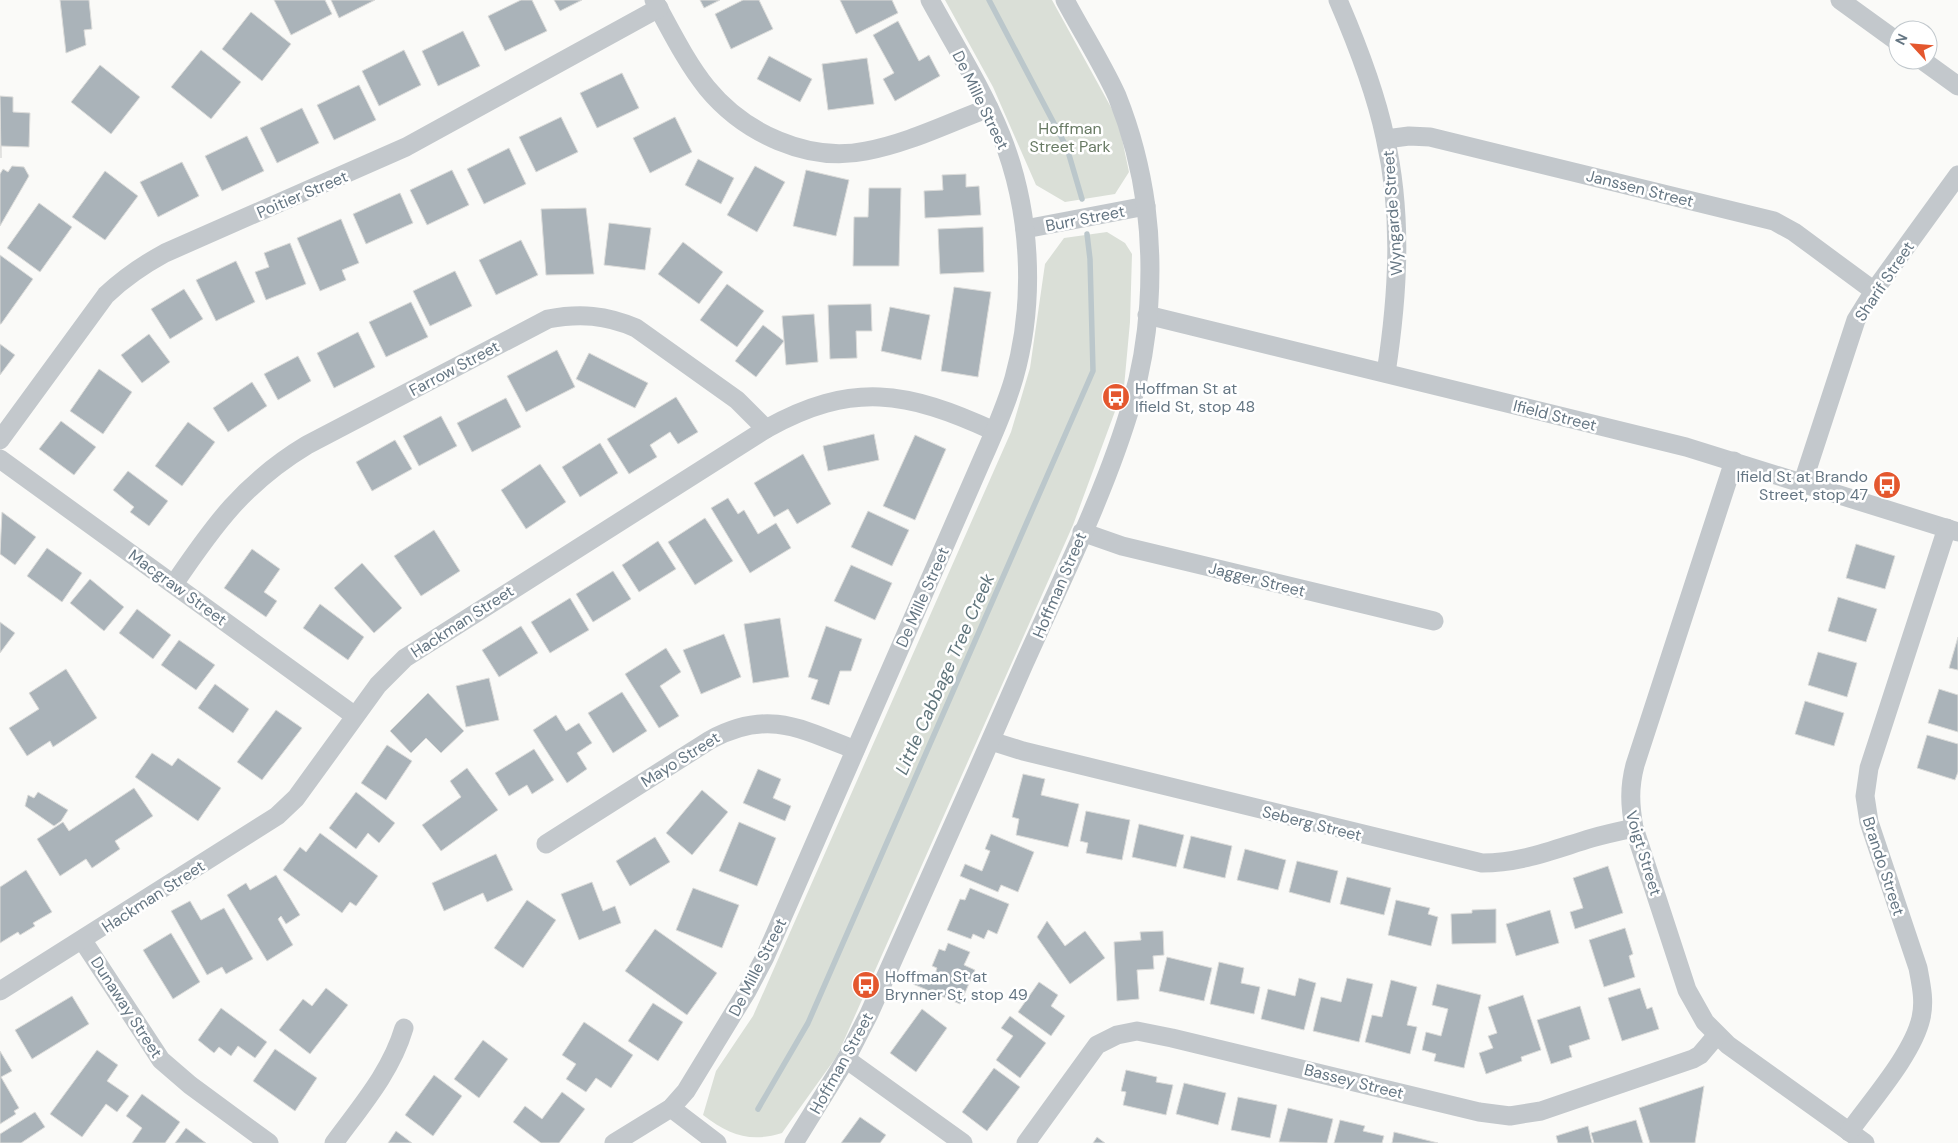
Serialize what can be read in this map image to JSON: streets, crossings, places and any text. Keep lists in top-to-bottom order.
{
  "streets": {
    "street": [
      "De Mille Street",
      "Janssen Street",
      "Poitier Street",
      "Wyngarde Street",
      "Burr Street",
      "Sharif Street",
      "Farrow Street",
      "Ifield Street",
      "Jagger Street",
      "Hoffman Street",
      "Macgraw Street",
      "Hackman Street",
      "Mayo Street",
      "Seberg Street",
      "Voigt Street",
      "Brando Street",
      "Dunaway Street",
      "Bassey Street"
    ]
  },
  "crossings": [
    ["De Mille Street", "Burr Street"],
    ["De Mille Street", "Hackman Street"],
    ["De Mille Street", "Mayo Street"],
    ["Janssen Street", "Wyngarde Street"],
    ["Janssen Street", "Sharif Street"],
    ["Wyngarde Street", "Ifield Street"],
    ["Burr Street", "Hoffman Street"],
    ["Sharif Street", "Ifield Street"],
    ["Farrow Street", "Macgraw Street"],
    ["Farrow Street", "Hackman Street"],
    ["Ifield Street", "Hoffman Street"],
    ["Ifield Street", "Voigt Street"],
    ["Ifield Street", "Brando Street"],
    ["Jagger Street", "Hoffman Street"],
    ["Hoffman Street", "Seberg Street"],
    ["Macgraw Street", "Hackman Street"],
    ["Hackman Street", "Dunaway Street"],
    ["Seberg Street", "Voigt Street"],
    ["Voigt Street", "Brando Street"],
    ["Voigt Street", "Bassey Street"]
  ],
  "water": ["Little Cabbage Tree Creek"],
  "parks": ["Hoffman Street Park"],
  "places": {
    "bus stop": ["Hoffman St at Ifield St, stop 48", "Ifield St at Brando Street, stop 47", "Hoffman St at Brynner St, stop 49"]
  },
  "north": "top left"
}
